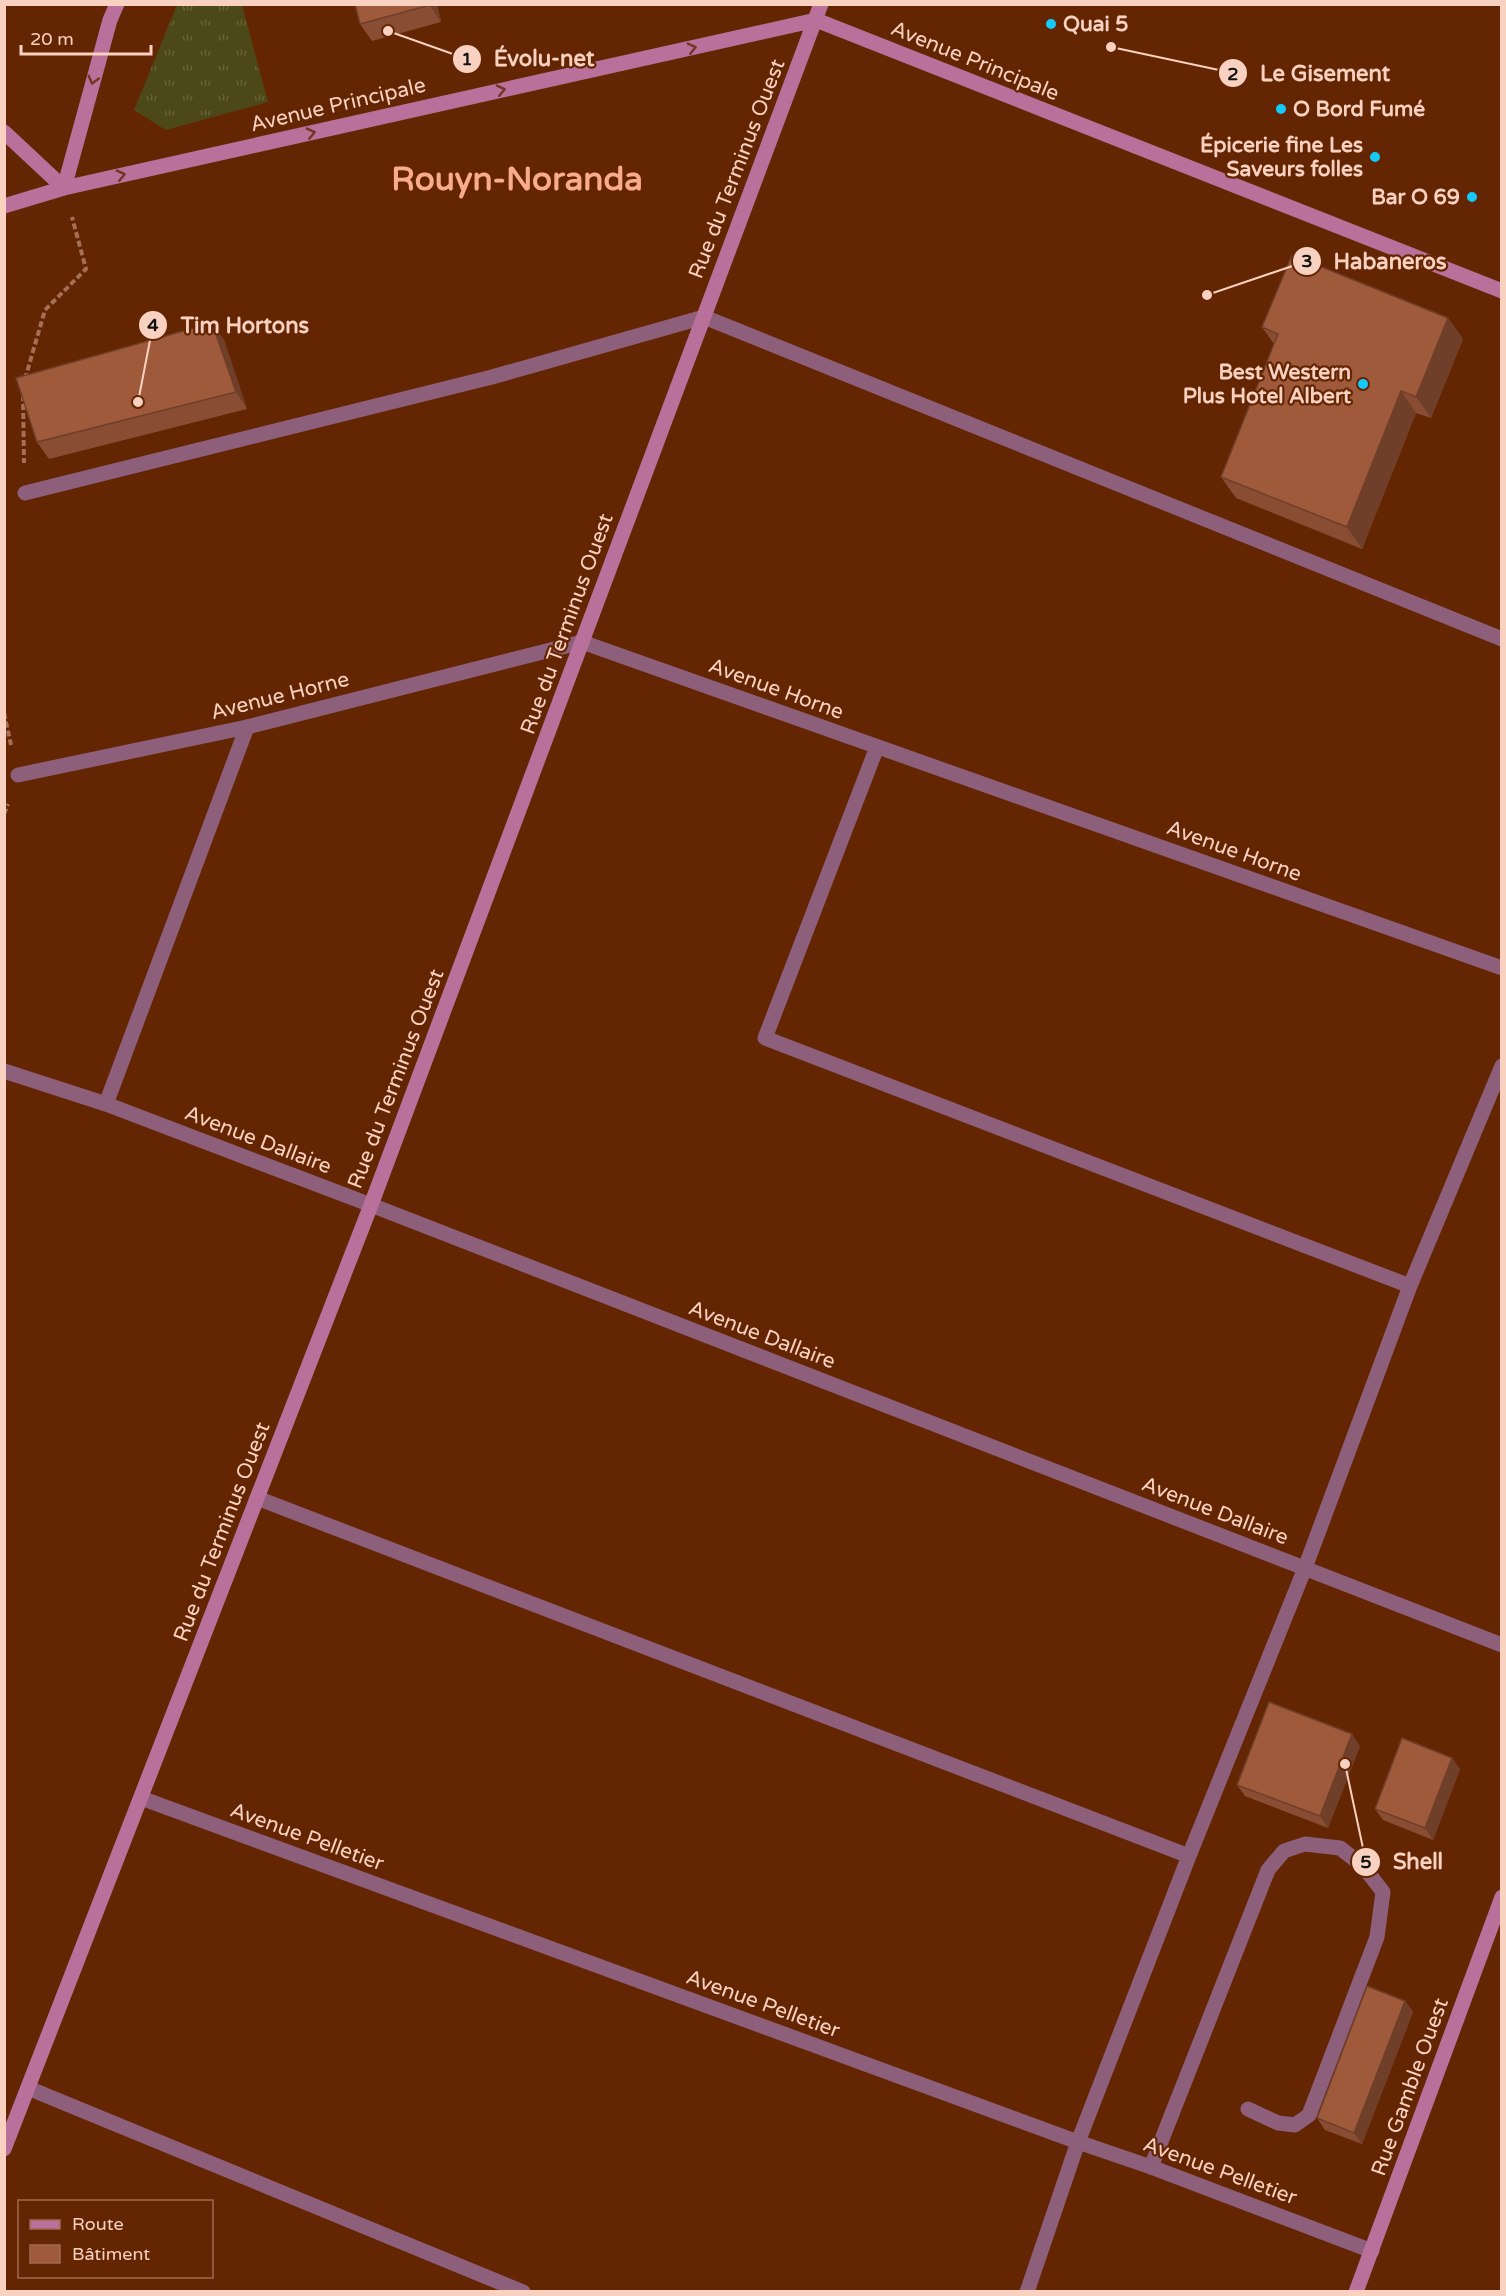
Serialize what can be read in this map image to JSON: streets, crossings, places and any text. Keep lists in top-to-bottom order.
{
  "streets": {
    "street": [
      "Avenue Principale",
      "Rue du Terminus Ouest",
      "Avenue Horne",
      "Avenue Dallaire",
      "Avenue Pelletier",
      "Rue Gamble Ouest"
    ]
  },
  "crossings": [
    ["Avenue Principale", "Rue du Terminus Ouest"],
    ["Rue du Terminus Ouest", "Avenue Horne"],
    ["Rue du Terminus Ouest", "Avenue Dallaire"],
    ["Rue du Terminus Ouest", "Avenue Pelletier"],
    ["Avenue Pelletier", "Rue Gamble Ouest"]
  ],
  "one_way": ["Avenue Principale"],
  "districts": ["Rouyn-Noranda"],
  "places": [
    "Quai 5",
    "Évolu-net",
    "Le Gisement",
    "O Bord Fumé",
    "Épicerie fine Les Saveurs folles",
    "Bar O 69",
    "Habaneros",
    "Best Western Plus Hotel Albert",
    "Tim Hortons",
    "Shell"
  ],
  "legend": ["Route", "Bâtiment"],
  "scale_bar": "20 m"
}
